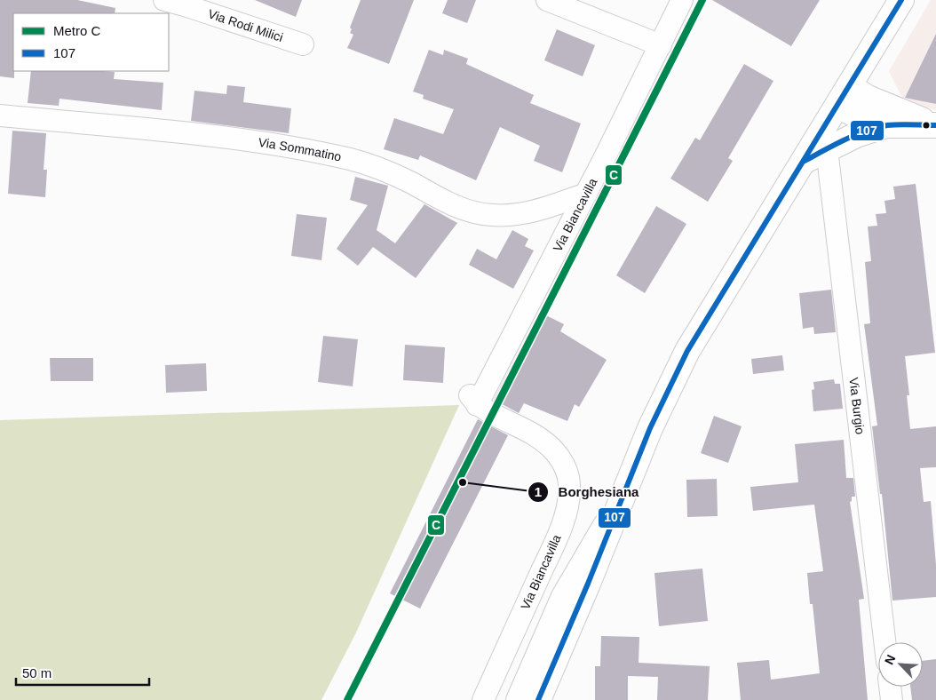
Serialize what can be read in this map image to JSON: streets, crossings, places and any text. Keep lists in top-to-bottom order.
{
  "streets": {
    "street": [
      "Via Rodi Milici",
      "Via Sommatino",
      "Via Biancavilla",
      "Via Burgio"
    ]
  },
  "crossings": [
    ["Via Sommatino", "Via Biancavilla"]
  ],
  "places": ["Borghesiana"],
  "lines": ["metro line C", "transit line 107"],
  "legend": ["Metro C", "107"],
  "scale_bar": "50 m",
  "north": "top left"
}
